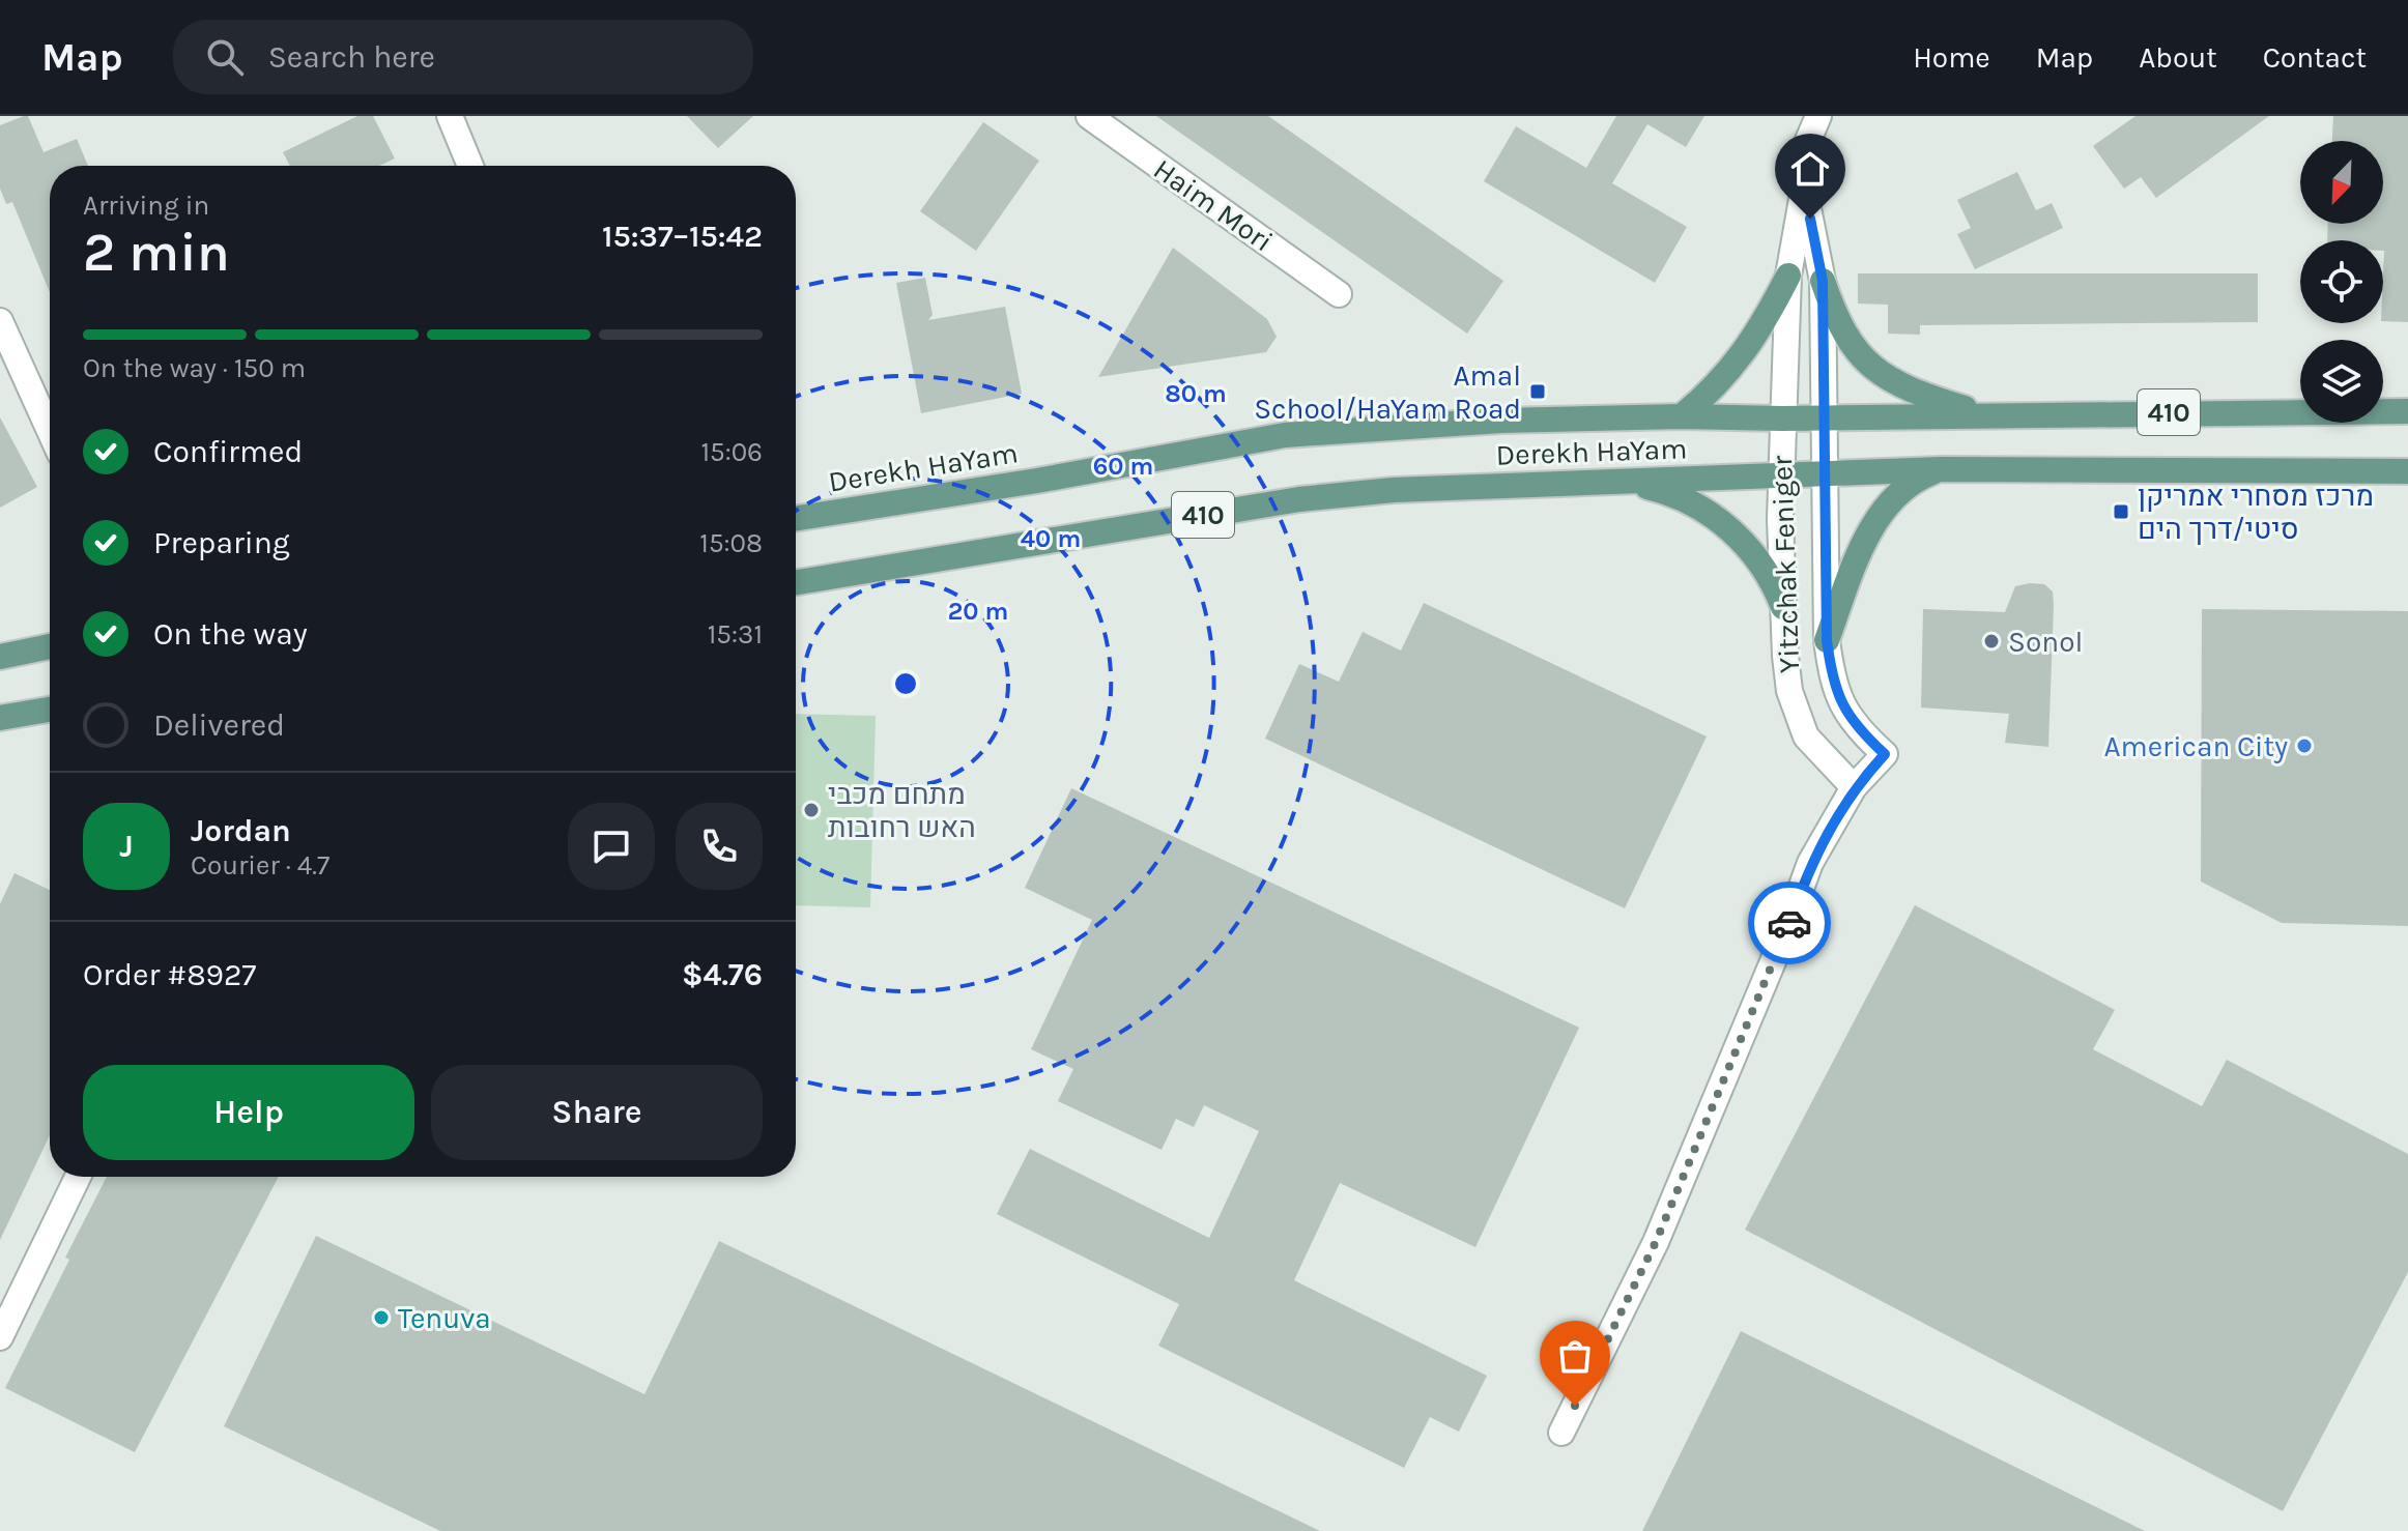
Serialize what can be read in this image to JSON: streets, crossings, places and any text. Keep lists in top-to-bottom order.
{
  "streets": {
    "main road": ["410", "Derekh HaYam"],
    "street": ["Haim Mori", "Yitzchak Feniger"]
  },
  "crossings": [
    ["Derekh HaYam", "Yitzchak Feniger"]
  ],
  "places": {
    "transit": ["Amal School/HaYam Road", "מרכז מסחרי אמריקן סיטי/דרך הים"],
    "other": [
      "Sonol",
      "American City",
      "מתחם מכבי האש רחובות",
      "Tenuva"
    ]
  },
  "north": "bottom left",
  "page": {
    "header": "Map",
    "search": "Search here",
    "nav": [
      "Home",
      "Map",
      "About",
      "Contact"
    ],
    "heading": ["2 min", "Arriving in", "15:37–15:42"],
    "panel": [
      "Jordan",
      "Courier · 4.7",
      "Order #8927",
      "$4.76"
    ],
    "bar": "On the way · 150 m",
    "list": [
      ["Confirmed", "15:06"],
      ["Preparing", "15:08"],
      ["On the way", "15:31"],
      "Delivered"
    ],
    "round": "J",
    "buttons": ["Help", "Share"]
  },
  "rings": [
    "80 m",
    "60 m",
    "40 m",
    "20 m"
  ]
}
